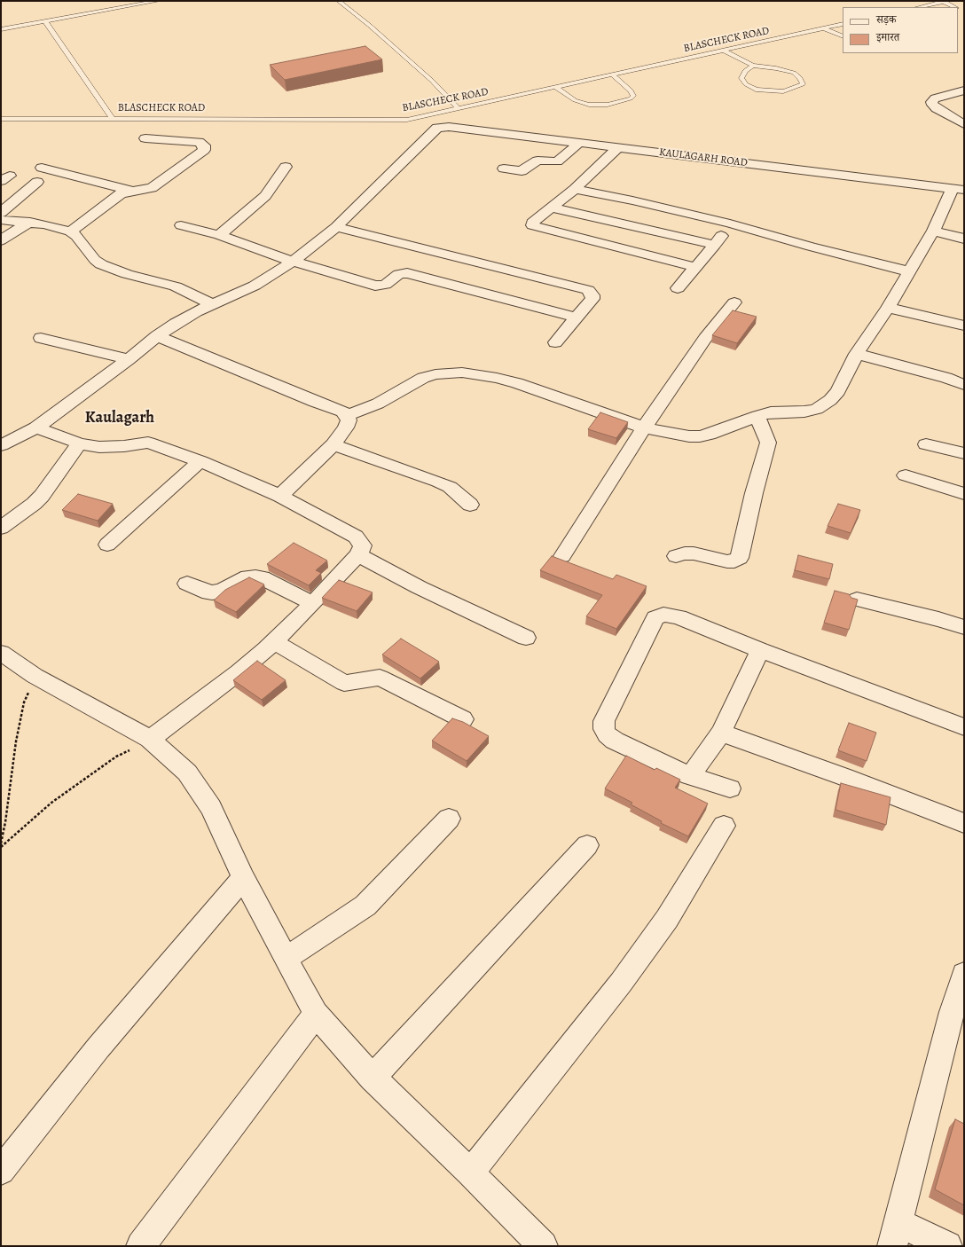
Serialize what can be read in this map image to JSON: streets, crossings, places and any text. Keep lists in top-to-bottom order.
{
  "streets": {
    "street": ["KAULAGARH ROAD"],
    "lane": ["BLASCHECK ROAD"]
  },
  "districts": ["Kaulagarh"],
  "legend": ["सड़क", "इमारत"]
}
